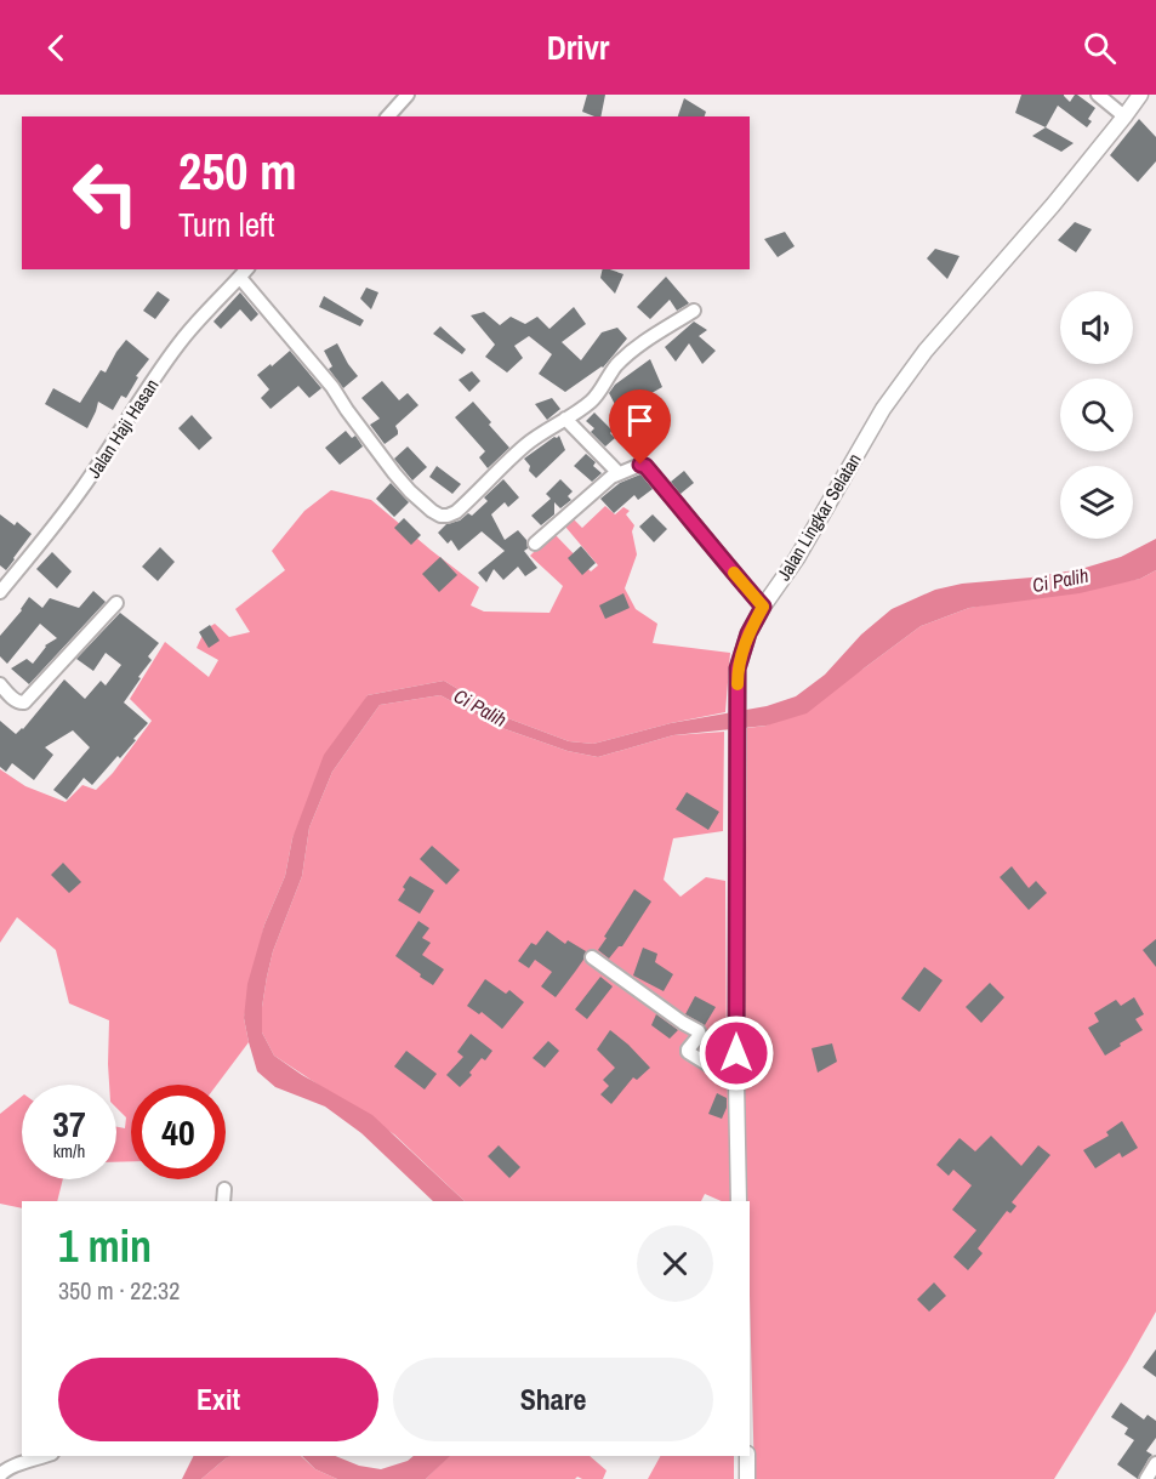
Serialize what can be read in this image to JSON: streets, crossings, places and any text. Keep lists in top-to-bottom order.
{
  "streets": {
    "street": ["Jalan Haji Hasan", "Jalan Lingkar Selatan"]
  },
  "water": ["Ci Palih"],
  "page": {
    "header": "Drivr",
    "turn": ["250 m", "Turn left"],
    "speed": "37 km/h",
    "limit": "40",
    "heading": ["1 min", "350 m · 22:32"],
    "buttons": ["Exit", "Share"]
  }
}
